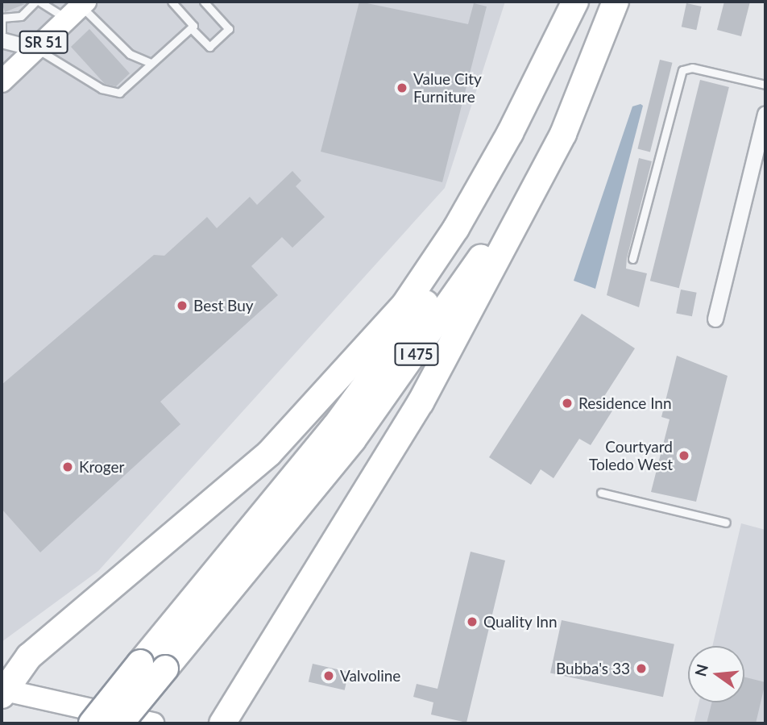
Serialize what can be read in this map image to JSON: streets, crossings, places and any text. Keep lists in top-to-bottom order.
{
  "streets": {
    "highway": ["I 475"],
    "main road": ["SR 51"]
  },
  "places": [
    "Value City Furniture",
    "Best Buy",
    "Residence Inn",
    "Courtyard Toledo West",
    "Kroger",
    "Quality Inn",
    "Bubba's 33",
    "Valvoline"
  ],
  "north": "left"
}
